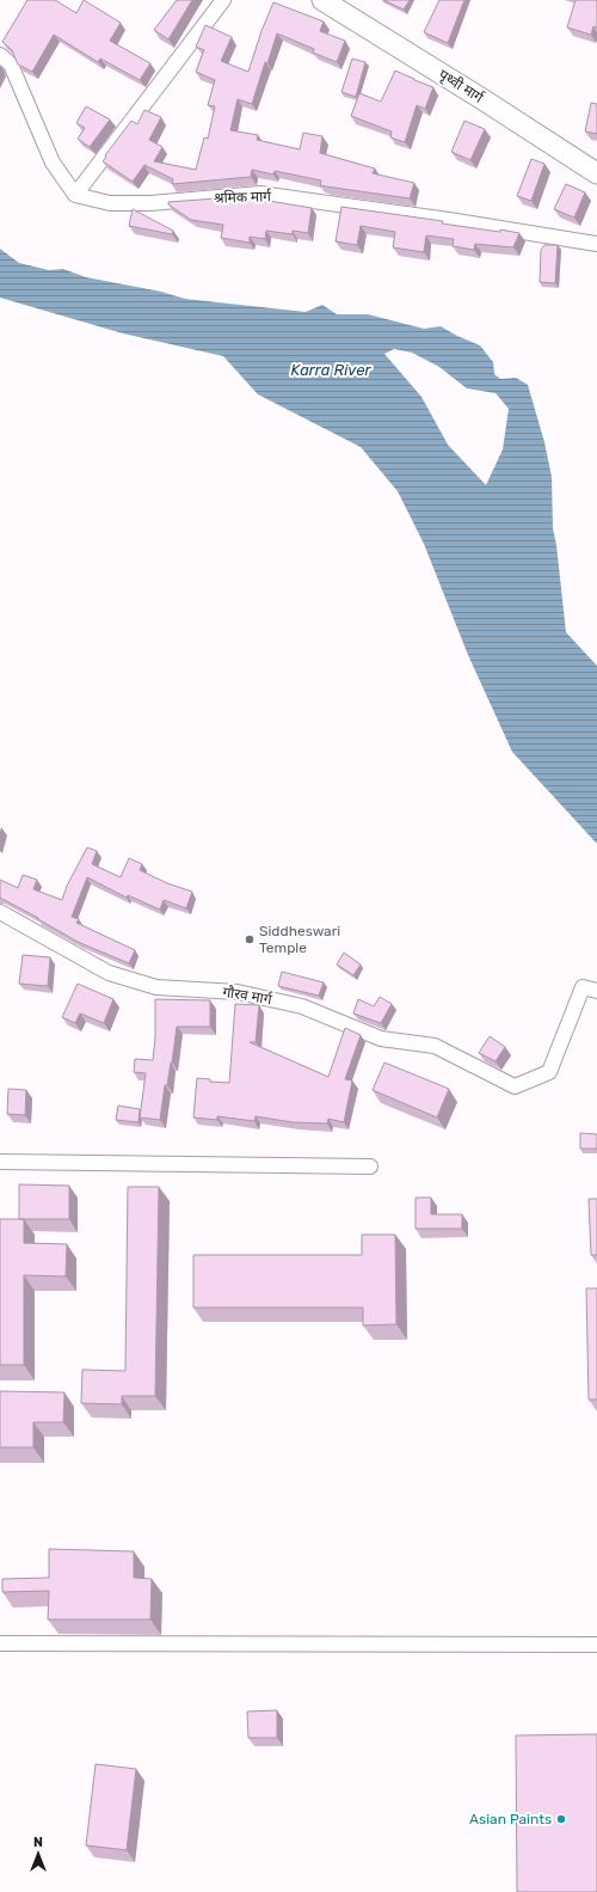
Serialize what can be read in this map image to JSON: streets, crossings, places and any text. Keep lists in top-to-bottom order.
{
  "streets": {
    "street": ["पृथ्वी मार्ग", "श्रमिक मार्ग", "गौरव मार्ग"]
  },
  "water": ["Karra River"],
  "places": ["Siddheswari Temple", "Asian Paints"],
  "north": "top"
}
